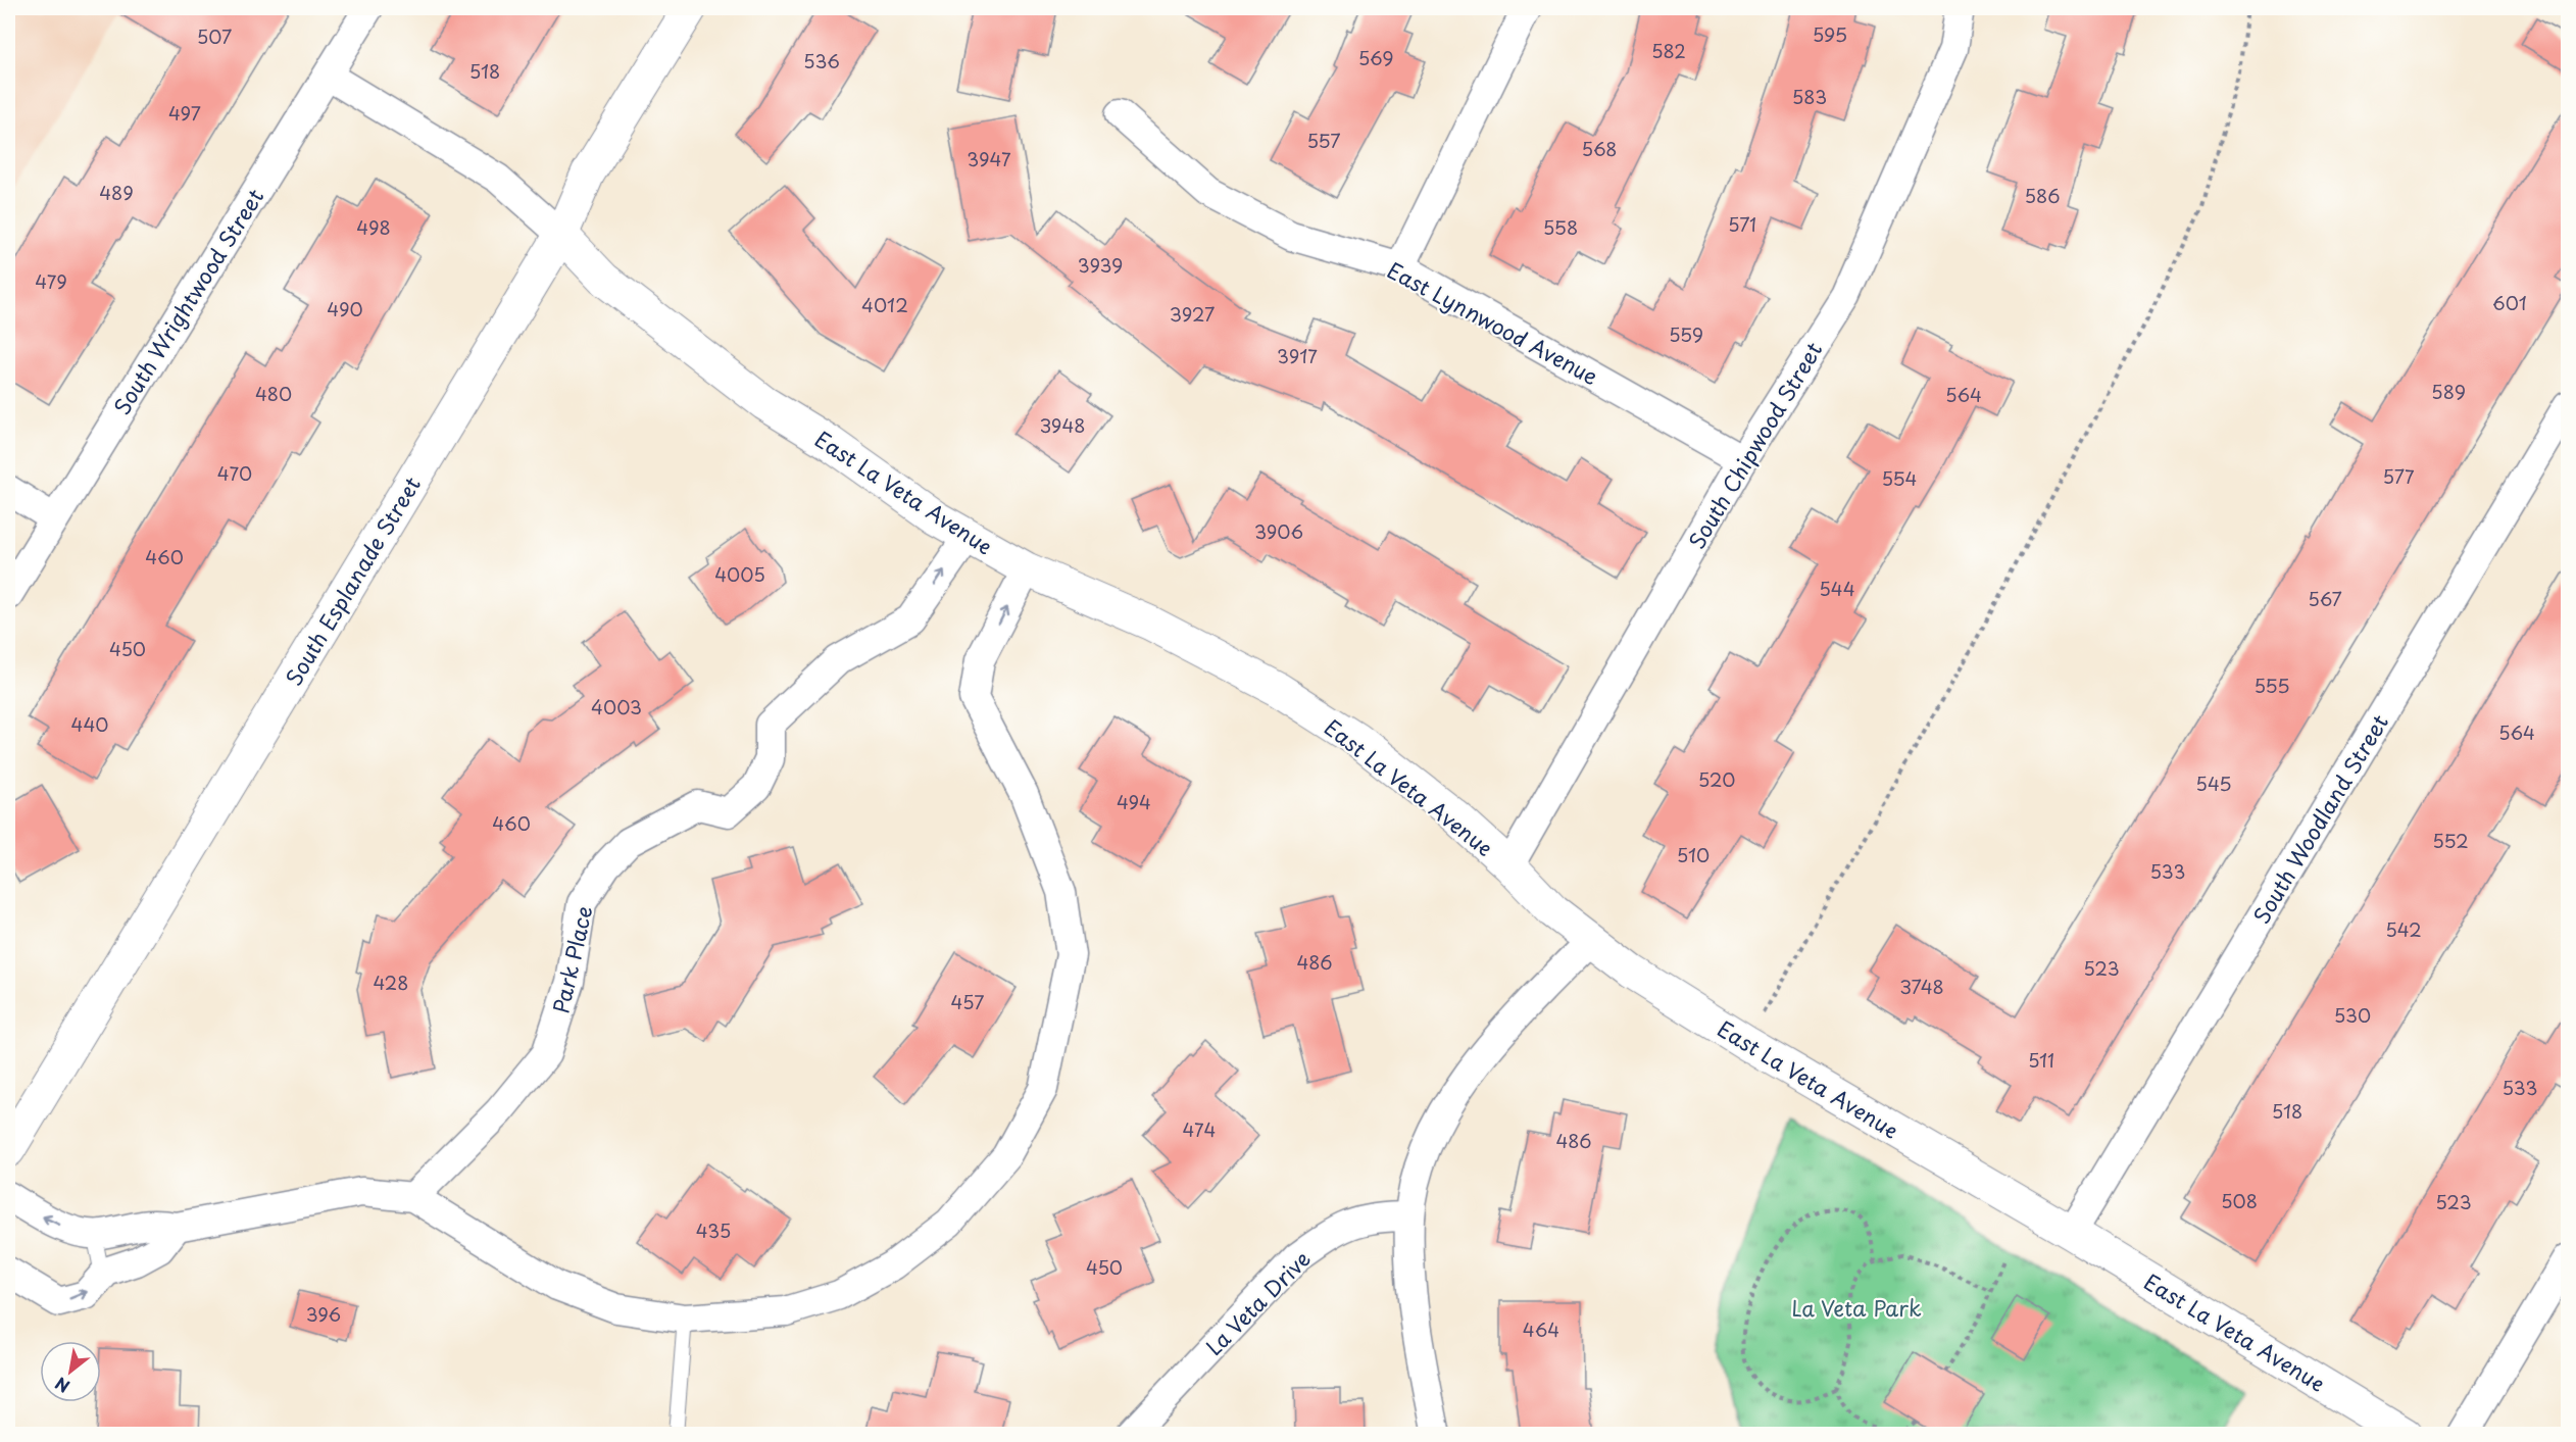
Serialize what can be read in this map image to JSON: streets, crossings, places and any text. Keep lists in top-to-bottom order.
{
  "streets": {
    "street": [
      "South Wrightwood Street",
      "East Lynnwood Avenue",
      "South Chipwood Street",
      "East La Veta Avenue",
      "South Esplanade Street",
      "South Woodland Street",
      "Park Place",
      "La Veta Drive"
    ]
  },
  "crossings": [
    ["South Wrightwood Street", "East La Veta Avenue"],
    ["East Lynnwood Avenue", "South Chipwood Street"],
    ["South Chipwood Street", "East La Veta Avenue"],
    ["East La Veta Avenue", "South Esplanade Street"],
    ["East La Veta Avenue", "South Woodland Street"],
    ["East La Veta Avenue", "Park Place"]
  ],
  "one_way": ["Park Place"],
  "parks": ["La Veta Park"],
  "house_numbers": [
    "595",
    "507",
    "582",
    "569",
    "536",
    "518",
    "583",
    "497",
    "557",
    "568",
    "3947",
    "489",
    "586",
    "571",
    "498",
    "558",
    "3939",
    "479",
    "601",
    "4012",
    "490",
    "3927",
    "559",
    "3917",
    "589",
    "480",
    "564",
    "3948",
    "470",
    "577",
    "554",
    "3906",
    "460",
    "4005",
    "544",
    "567",
    "450",
    "555",
    "4003",
    "440",
    "564",
    "520",
    "545",
    "494",
    "460",
    "552",
    "510",
    "533",
    "542",
    "486",
    "523",
    "428",
    "3748",
    "457",
    "530",
    "511",
    "533",
    "518",
    "474",
    "486",
    "508",
    "523",
    "435",
    "450",
    "396",
    "464"
  ],
  "north": "bottom left"
}
